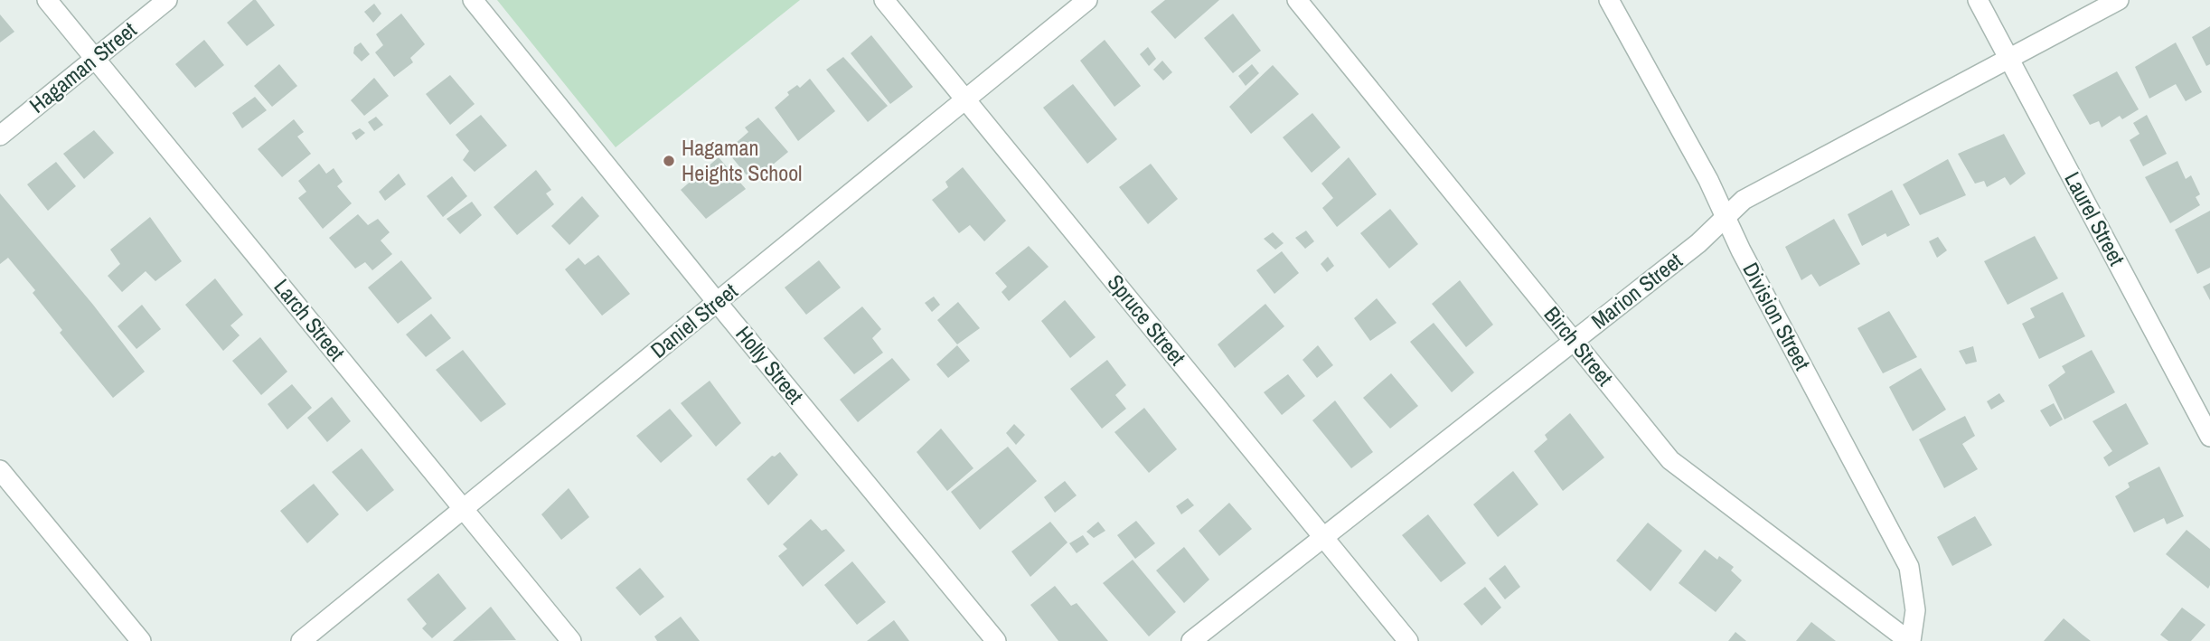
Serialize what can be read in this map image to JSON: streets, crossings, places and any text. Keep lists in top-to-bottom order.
{
  "streets": {
    "street": [
      "Hagaman Street",
      "Laurel Street",
      "Marion Street",
      "Division Street",
      "Larch Street",
      "Spruce Street",
      "Daniel Street",
      "Birch Street",
      "Holly Street"
    ]
  },
  "crossings": [
    ["Hagaman Street", "Larch Street"],
    ["Laurel Street", "Marion Street"],
    ["Marion Street", "Division Street"],
    ["Marion Street", "Spruce Street"],
    ["Marion Street", "Birch Street"],
    ["Division Street", "Birch Street"],
    ["Larch Street", "Daniel Street"],
    ["Spruce Street", "Daniel Street"],
    ["Daniel Street", "Holly Street"]
  ],
  "places": ["Hagaman Heights School"]
}
